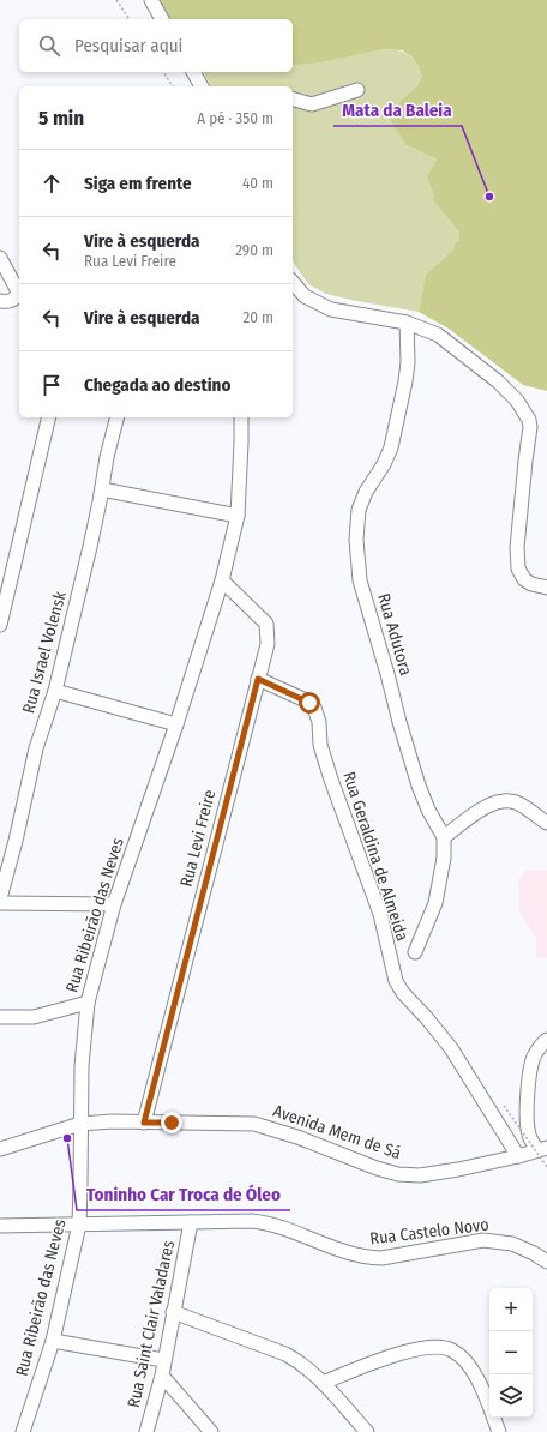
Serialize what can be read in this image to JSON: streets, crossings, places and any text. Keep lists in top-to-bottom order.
{
  "streets": {
    "street": [
      "Rua Adutora",
      "Rua Israel Volensk",
      "Rua Levi Freire",
      "Rua Geraldina de Almeida",
      "Rua Ribeirão das Neves",
      "Avenida Mem de Sá",
      "Rua Castelo Novo",
      "Rua Saint Clair Valadares"
    ]
  },
  "crossings": [
    ["Rua Levi Freire", "Rua Geraldina de Almeida"],
    ["Rua Levi Freire", "Rua Ribeirão das Neves"],
    ["Rua Levi Freire", "Avenida Mem de Sá"],
    ["Rua Geraldina de Almeida", "Avenida Mem de Sá"],
    ["Rua Ribeirão das Neves", "Avenida Mem de Sá"],
    ["Rua Ribeirão das Neves", "Rua Castelo Novo"],
    ["Rua Castelo Novo", "Rua Saint Clair Valadares"]
  ],
  "places": ["Mata da Baleia", "Toninho Car Troca de Óleo"],
  "page": {
    "search": "Pesquisar aqui",
    "heading": ["5 min", "A pé · 350 m"],
    "list": [
      ["Siga em frente", "40 m"],
      ["Vire à esquerda", "Rua Levi Freire", "290 m"],
      ["Vire à esquerda", "20 m"],
      "Chegada ao destino"
    ],
    "map_buttons": ["+", "−"]
  }
}
